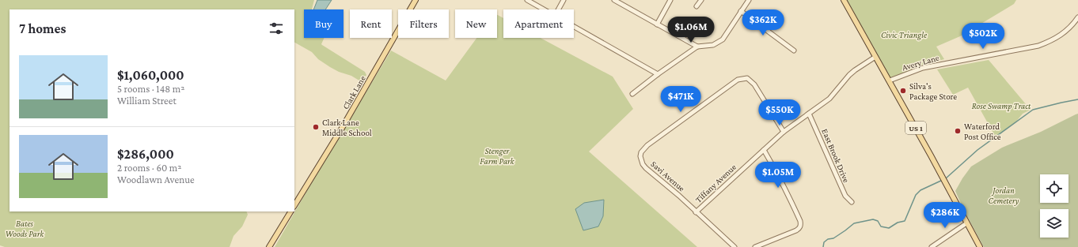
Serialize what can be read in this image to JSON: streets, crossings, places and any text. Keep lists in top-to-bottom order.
{
  "streets": {
    "main road": ["Clark Lane", "US 1"],
    "street": [
      "Avery Lane",
      "East Brook Drive",
      "Savi Avenue",
      "Tiffany Avenue"
    ]
  },
  "crossings": [
    ["Avery Lane", "US 1"],
    ["US 1", "Tiffany Avenue"],
    ["East Brook Drive", "Tiffany Avenue"],
    ["Savi Avenue", "Tiffany Avenue"]
  ],
  "parks": [
    "Civic Triangle",
    "Rose Swamp Tract",
    "Stenger Farm Park",
    "Jordan Cemetery",
    "Bates Woods Park"
  ],
  "places": ["Silva's Package Store", "Clark Lane Middle School", "Waterford Post Office"],
  "page": {
    "price": [
      "$362K",
      "$1.06M",
      "$502K",
      "$471K",
      "$550K",
      "$1.05M",
      "$286K"
    ],
    "chip": [
      "Buy",
      "Rent",
      "Filters",
      "New",
      "Apartment"
    ],
    "heading": "7 homes",
    "list": [
      {
        "name": "$1,060,000",
        "note": "5 rooms · 148 m² · William Street"
      },
      {
        "name": "$286,000",
        "note": "2 rooms · 60 m² · Woodlawn Avenue"
      }
    ]
  }
}
